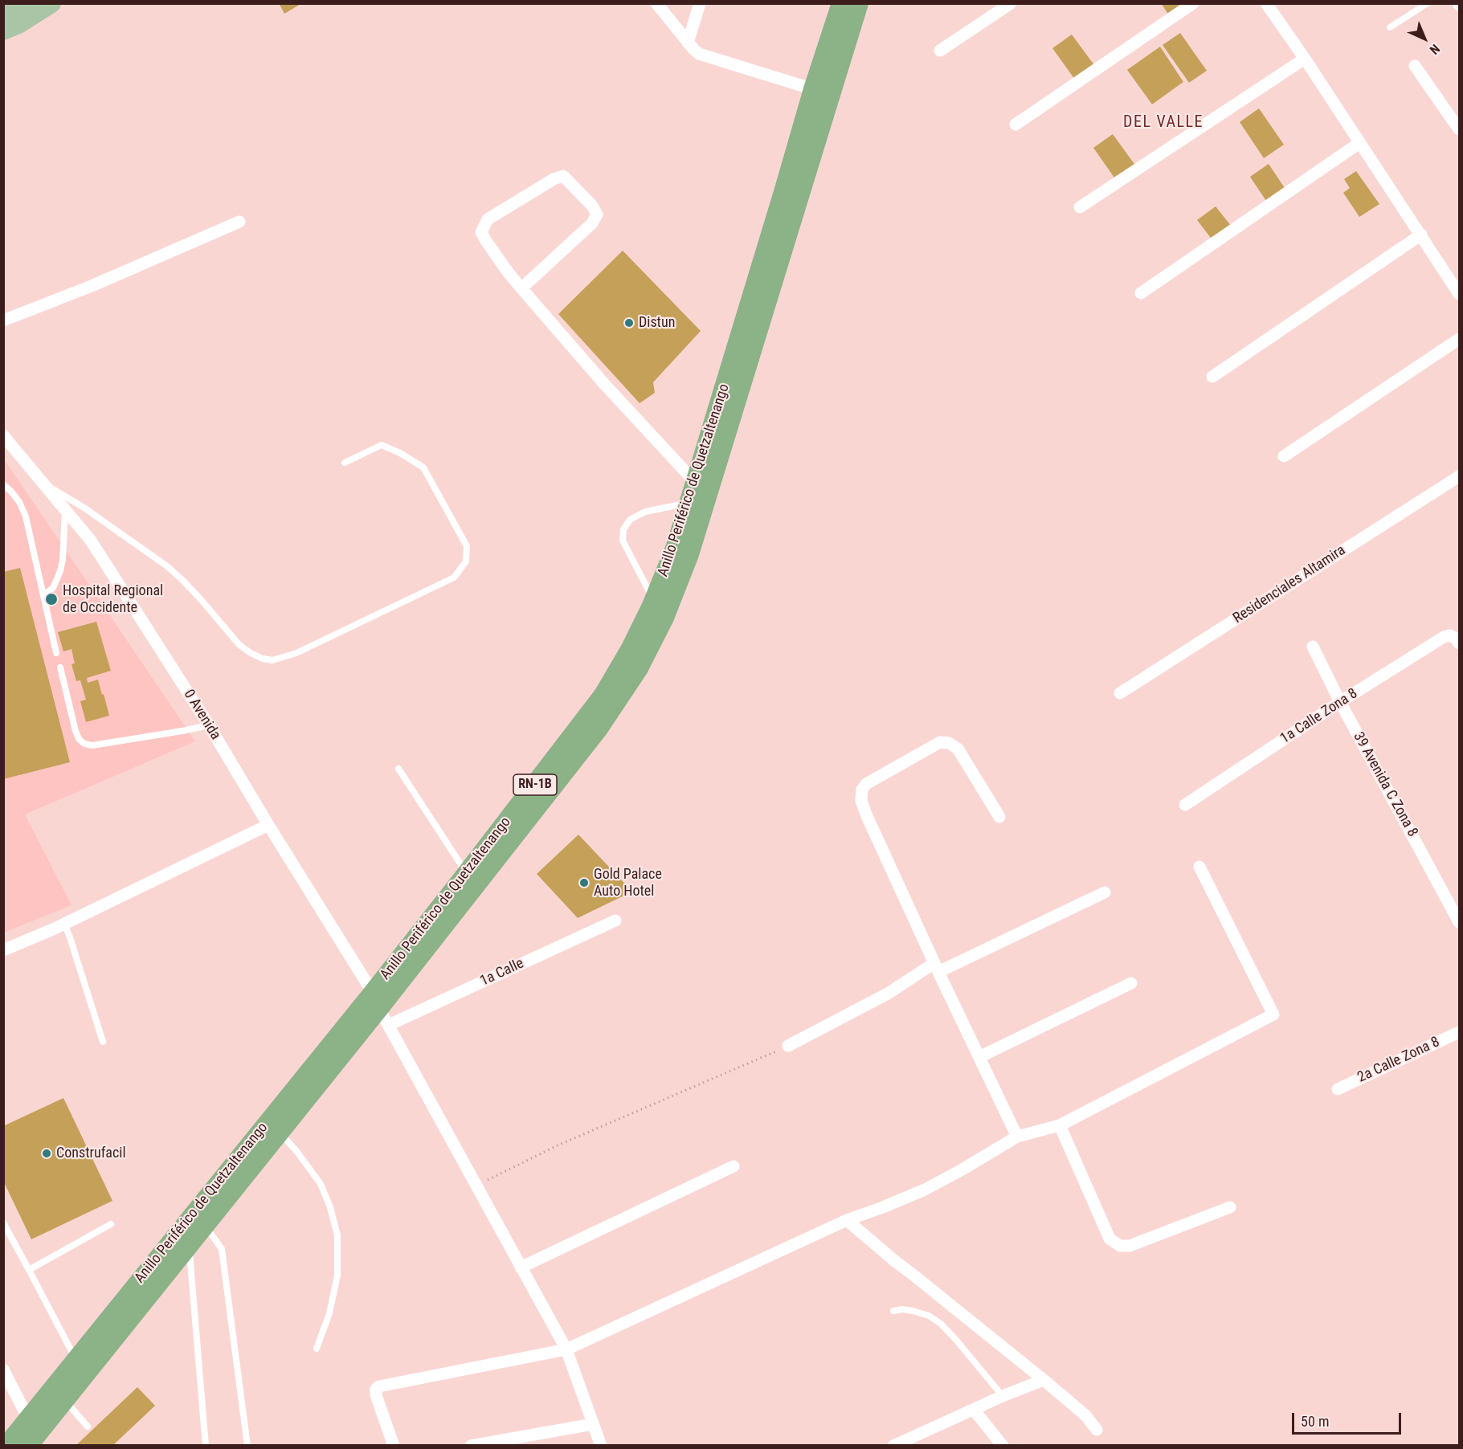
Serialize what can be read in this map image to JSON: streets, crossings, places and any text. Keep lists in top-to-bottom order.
{
  "streets": {
    "highway": ["Anillo Periférico de Quetzaltenango", "RN-1B"],
    "street": [
      "Residenciales Altamira",
      "0 Avenida",
      "1a Calle Zona 8",
      "39 Avenida C Zona 8",
      "1a Calle",
      "2a Calle Zona 8"
    ]
  },
  "crossings": [
    ["Anillo Periférico de Quetzaltenango", "0 Avenida"],
    ["0 Avenida", "1a Calle"],
    ["1a Calle Zona 8", "39 Avenida C Zona 8"]
  ],
  "districts": ["DEL VALLE"],
  "places": [
    "Distun",
    "Hospital Regional de Occidente",
    "Gold Palace Auto Hotel",
    "Construfacil"
  ],
  "scale_bar": "50 m",
  "north": "bottom right"
}
